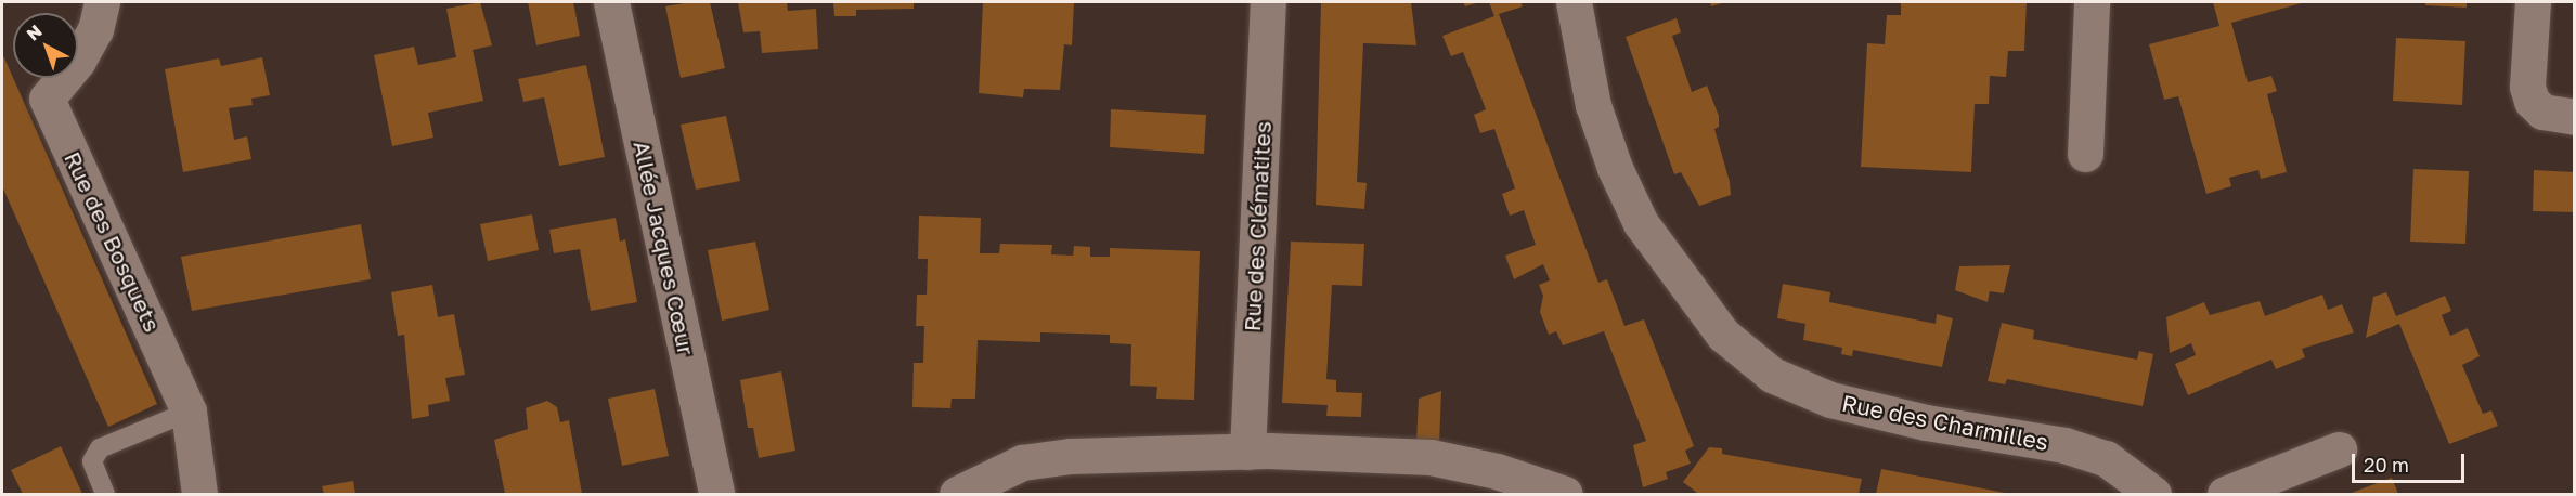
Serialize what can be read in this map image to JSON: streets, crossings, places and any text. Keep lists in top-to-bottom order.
{
  "streets": {
    "street": [
      "Rue des Clématites",
      "Rue des Bosquets",
      "Allée Jacques Cœur",
      "Rue des Charmilles"
    ]
  },
  "scale_bar": "20 m",
  "north": "top left"
}
